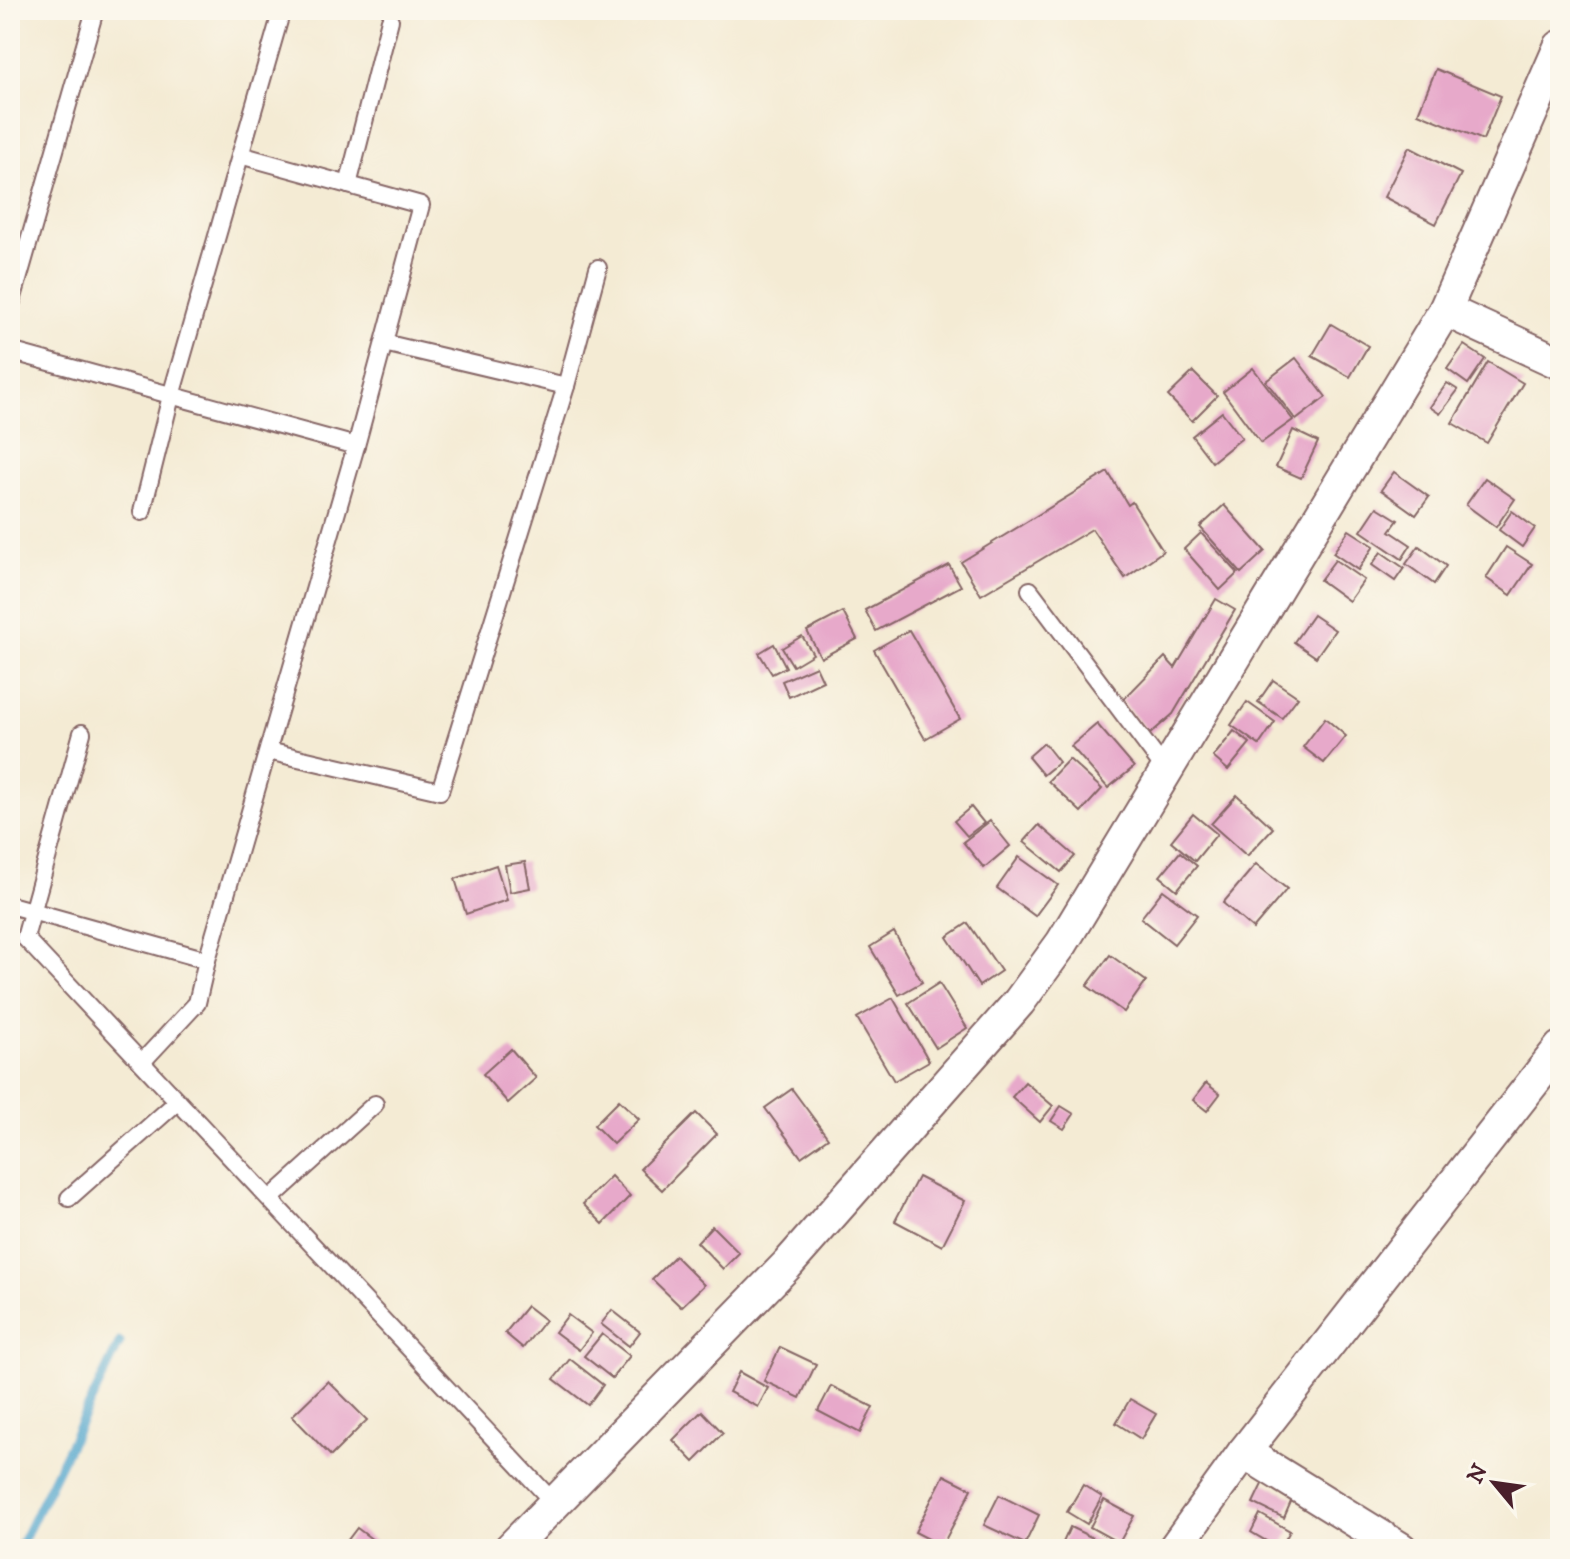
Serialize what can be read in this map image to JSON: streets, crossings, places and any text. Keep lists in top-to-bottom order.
{
  "north": "top left"
}
